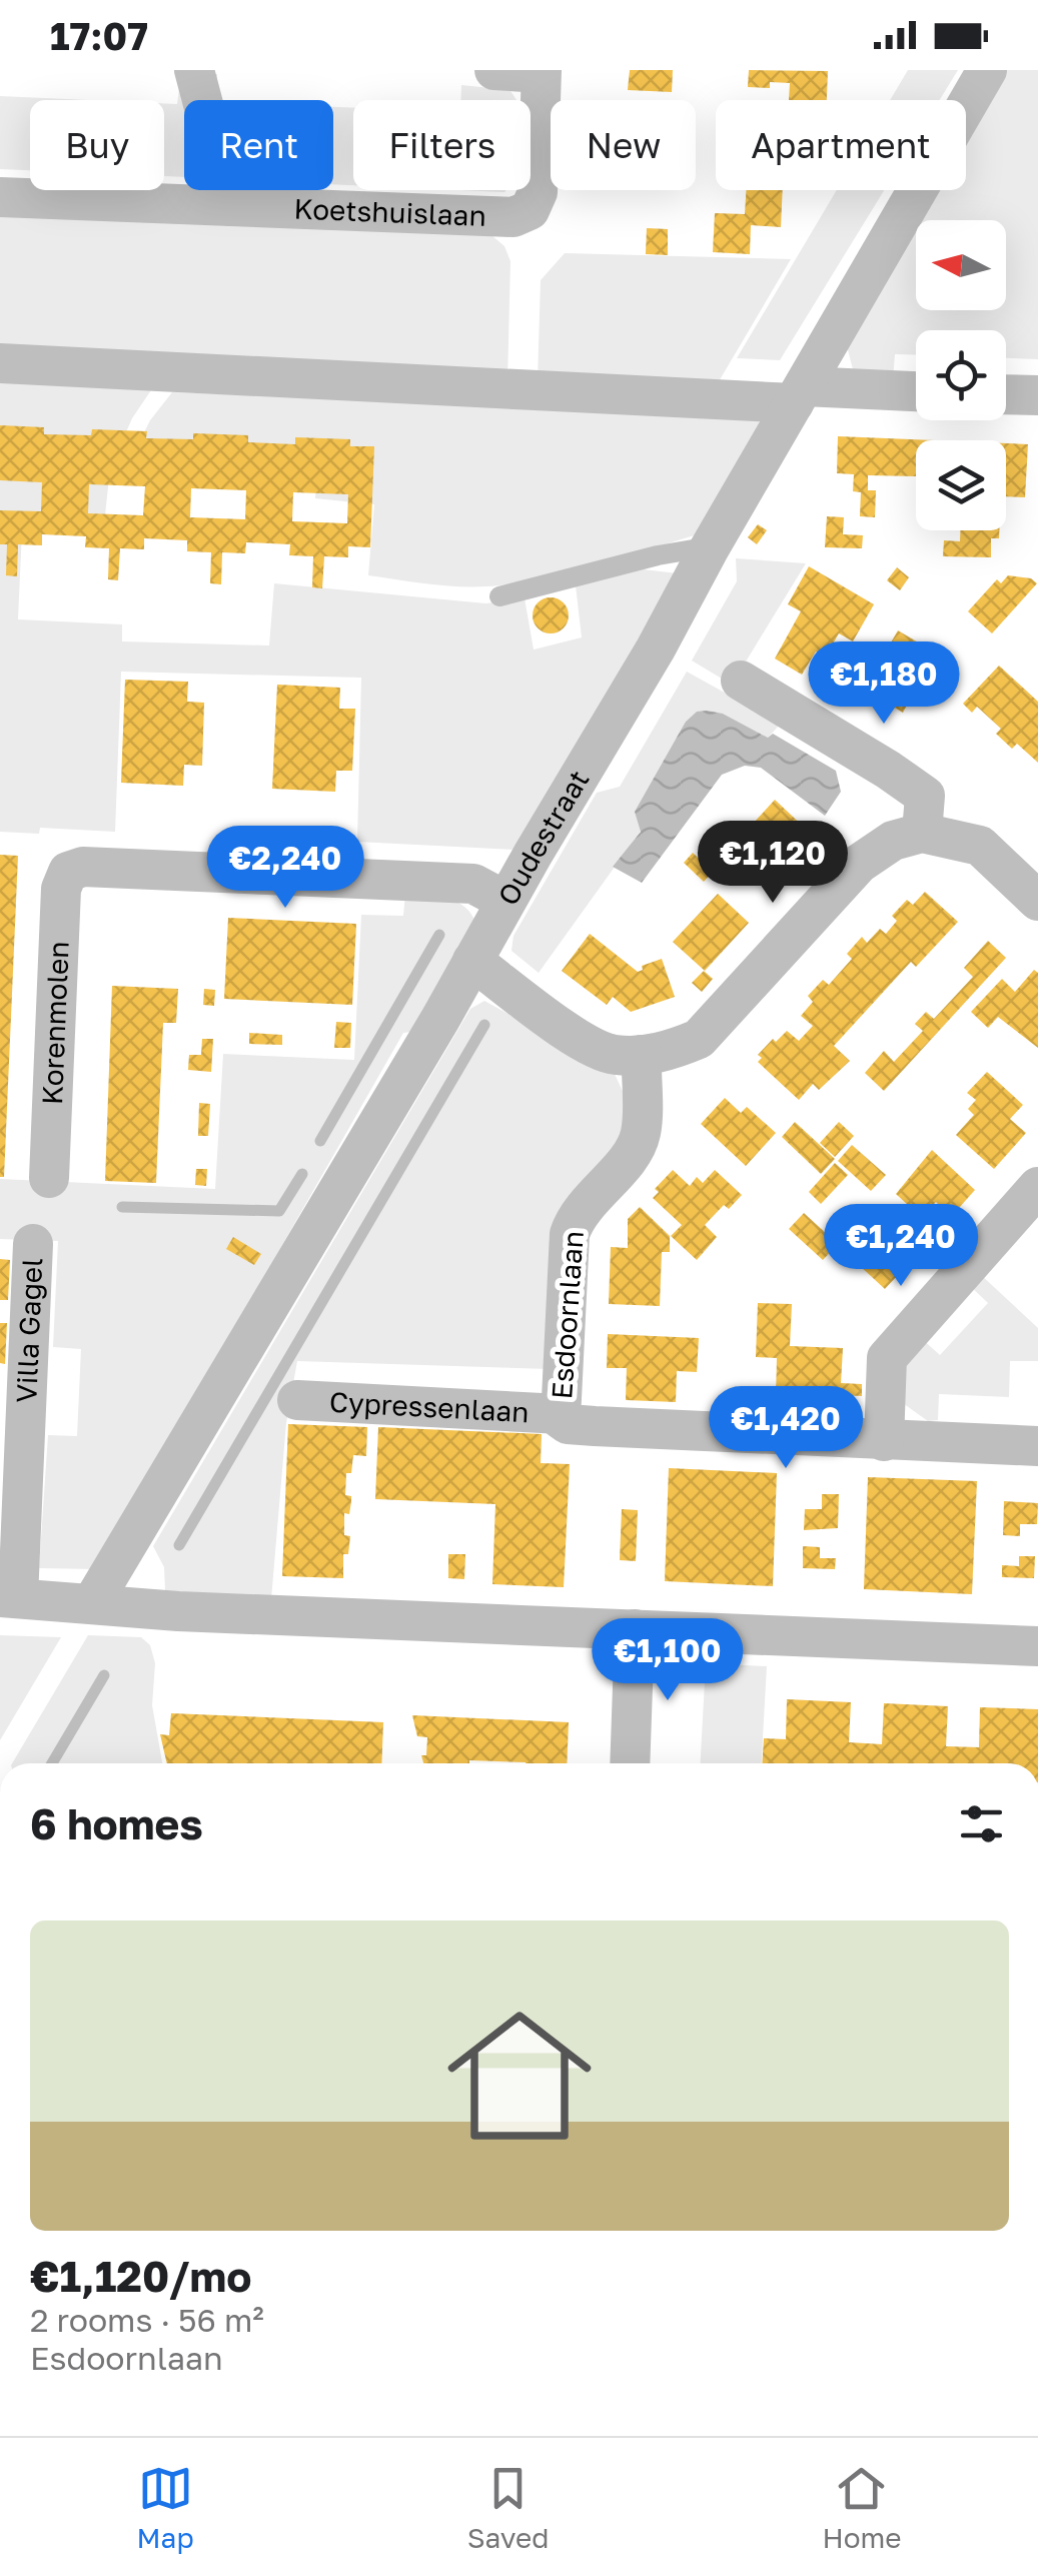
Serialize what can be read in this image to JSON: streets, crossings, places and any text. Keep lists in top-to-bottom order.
{
  "streets": {
    "street": [
      "Koetshuislaan",
      "Oudestraat",
      "Korenmolen",
      "Esdoornlaan",
      "Villa Gagel",
      "Cypressenlaan"
    ]
  },
  "crossings": [
    ["Oudestraat", "Korenmolen"],
    ["Esdoornlaan", "Cypressenlaan"]
  ],
  "north": "left",
  "page": {
    "status": "17:07",
    "chip": [
      "Buy",
      "Rent",
      "Filters",
      "New",
      "Apartment"
    ],
    "price": [
      "€1,180",
      "€1,120",
      "€2,240",
      "€1,240",
      "€1,420",
      "€1,100"
    ],
    "heading": "6 homes",
    "list": [
      {
        "name": "€1,120/mo",
        "note": "2 rooms · 56 m² · Esdoornlaan"
      }
    ],
    "tabs": ["Map", "Saved", "Home"]
  }
}
